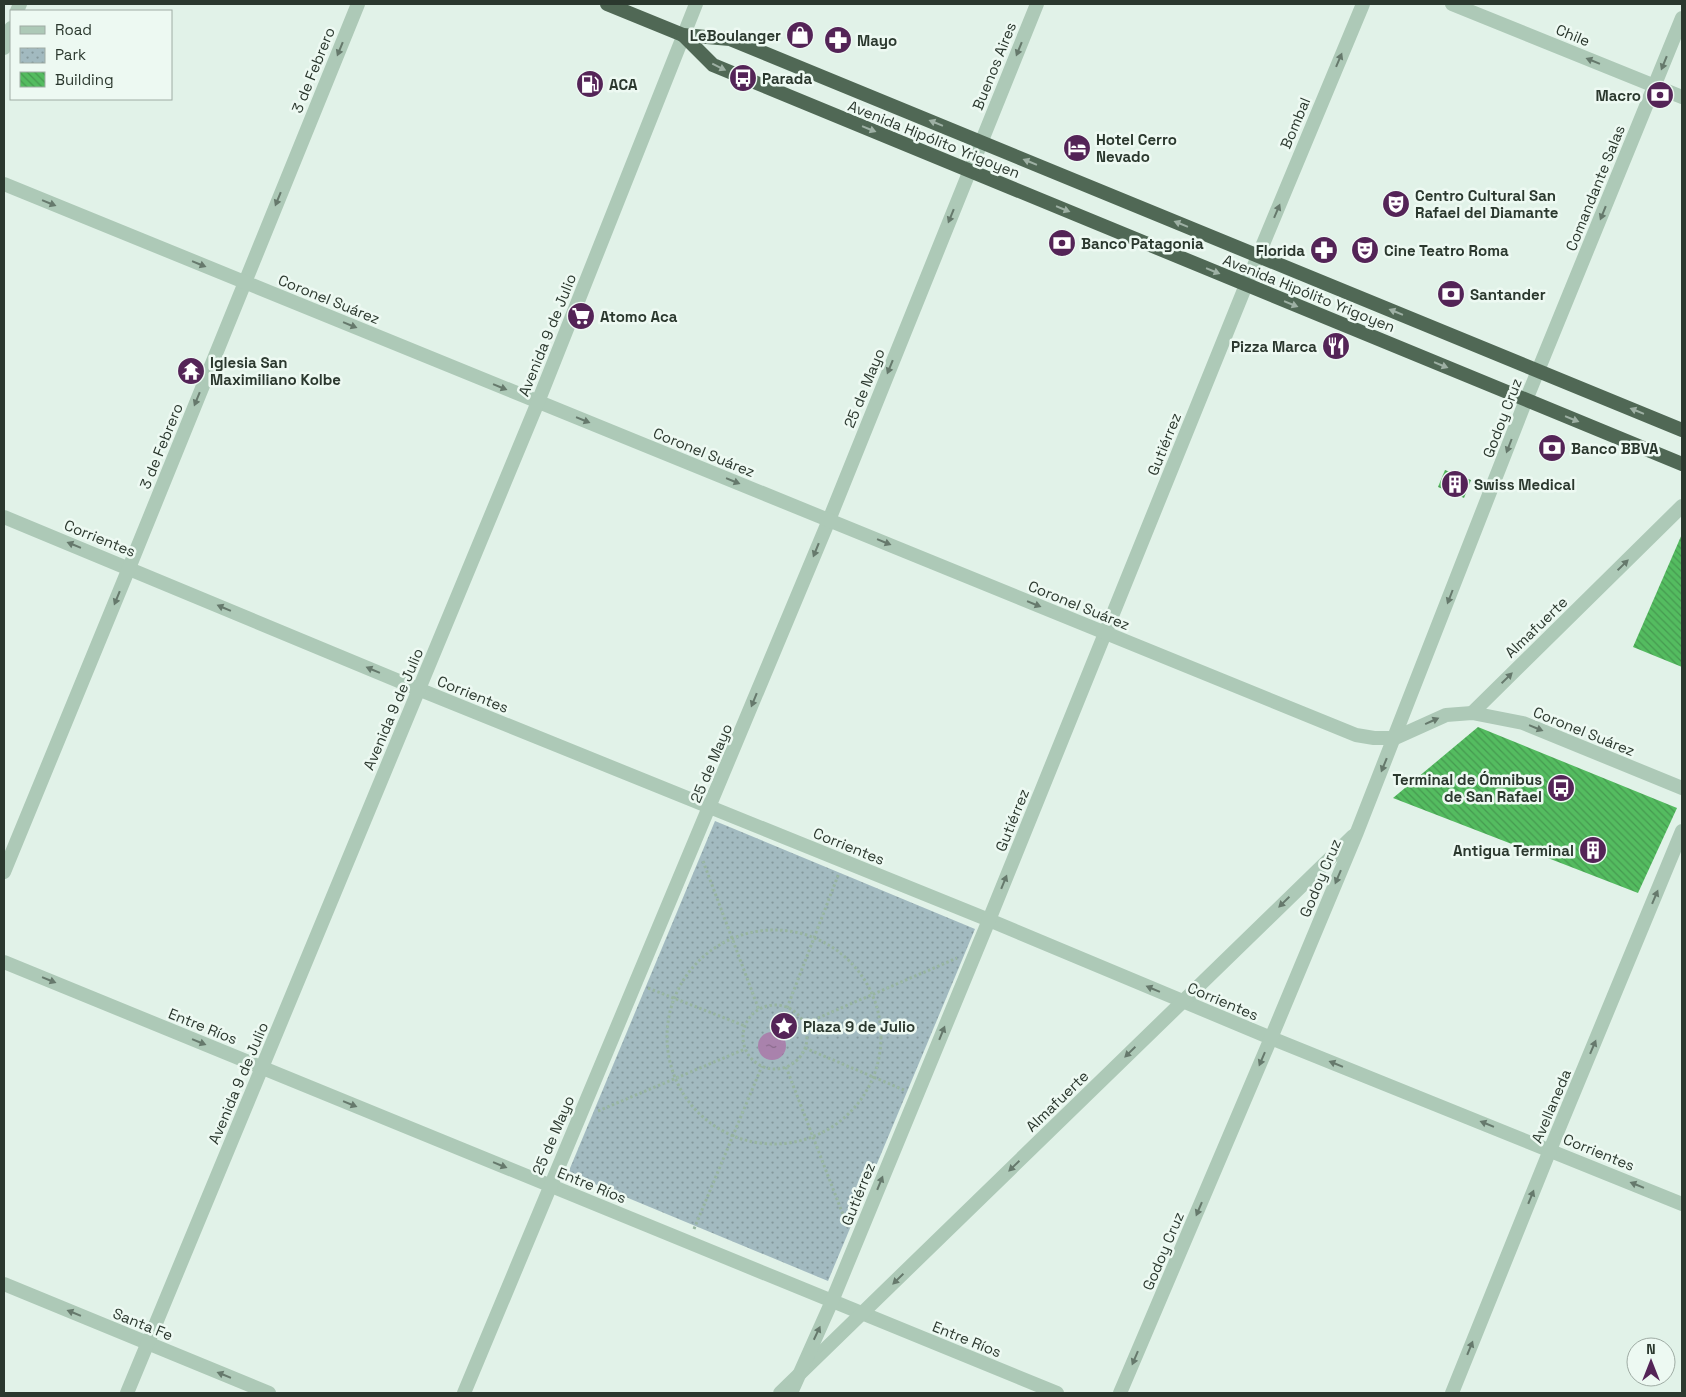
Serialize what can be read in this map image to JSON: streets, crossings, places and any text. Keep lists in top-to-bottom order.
{
  "streets": {
    "highway": ["Avenida Hipólito Yrigoyen"],
    "street": [
      "Chile",
      "Buenos Aires",
      "3 de Febrero",
      "Bombal",
      "Comandante Salas",
      "Coronel Suárez",
      "Avenida 9 de Julio",
      "25 de Mayo",
      "Godoy Cruz",
      "Gutiérrez",
      "Corrientes",
      "Almafuerte",
      "Entre Ríos",
      "Avellaneda",
      "Santa Fe"
    ]
  },
  "crossings": [
    ["Chile", "Comandante Salas"],
    ["Buenos Aires", "Avenida Hipólito Yrigoyen"],
    ["Buenos Aires", "25 de Mayo"],
    ["3 de Febrero", "Coronel Suárez"],
    ["3 de Febrero", "Corrientes"],
    ["Bombal", "Avenida Hipólito Yrigoyen"],
    ["Bombal", "Gutiérrez"],
    ["Avenida Hipólito Yrigoyen", "Comandante Salas"],
    ["Avenida Hipólito Yrigoyen", "Avenida 9 de Julio"],
    ["Avenida Hipólito Yrigoyen", "25 de Mayo"],
    ["Avenida Hipólito Yrigoyen", "Godoy Cruz"],
    ["Avenida Hipólito Yrigoyen", "Gutiérrez"],
    ["Comandante Salas", "Godoy Cruz"],
    ["Coronel Suárez", "Avenida 9 de Julio"],
    ["Coronel Suárez", "25 de Mayo"],
    ["Coronel Suárez", "Godoy Cruz"],
    ["Coronel Suárez", "Gutiérrez"],
    ["Coronel Suárez", "Almafuerte"],
    ["Avenida 9 de Julio", "Corrientes"],
    ["Avenida 9 de Julio", "Entre Ríos"],
    ["Avenida 9 de Julio", "Santa Fe"],
    ["25 de Mayo", "Corrientes"],
    ["25 de Mayo", "Entre Ríos"],
    ["Godoy Cruz", "Corrientes"],
    ["Godoy Cruz", "Almafuerte"],
    ["Gutiérrez", "Corrientes"],
    ["Gutiérrez", "Almafuerte"],
    ["Gutiérrez", "Entre Ríos"],
    ["Corrientes", "Almafuerte"],
    ["Corrientes", "Avellaneda"],
    ["Almafuerte", "Entre Ríos"]
  ],
  "one_way": [
    "Chile",
    "Buenos Aires",
    "3 de Febrero",
    "Bombal",
    "Comandante Salas",
    "Coronel Suárez",
    "25 de Mayo",
    "Godoy Cruz",
    "Gutiérrez",
    "Corrientes",
    "Entre Ríos",
    "Avellaneda",
    "Santa Fe"
  ],
  "places": {
    "shop": ["LeBoulanger"],
    "pharmacy": ["Mayo", "Florida"],
    "bus stop": ["Parada", "Terminal de Ómnibus de San Rafael"],
    "fuel station": ["ACA"],
    "bank": [
      "Macro",
      "Banco Patagonia",
      "Santander",
      "Banco BBVA"
    ],
    "hotel": ["Hotel Cerro Nevado"],
    "theatre": ["Centro Cultural San Rafael del Diamante", "Cine Teatro Roma"],
    "supermarket": ["Atomo Aca"],
    "restaurant": ["Pizza Marca"],
    "temple": ["Iglesia San Maximiliano Kolbe"],
    "building": ["Swiss Medical", "Antigua Terminal"],
    "place": ["Plaza 9 de Julio"]
  },
  "legend": ["Road", "Park", "Building"],
  "north": "top"
}
